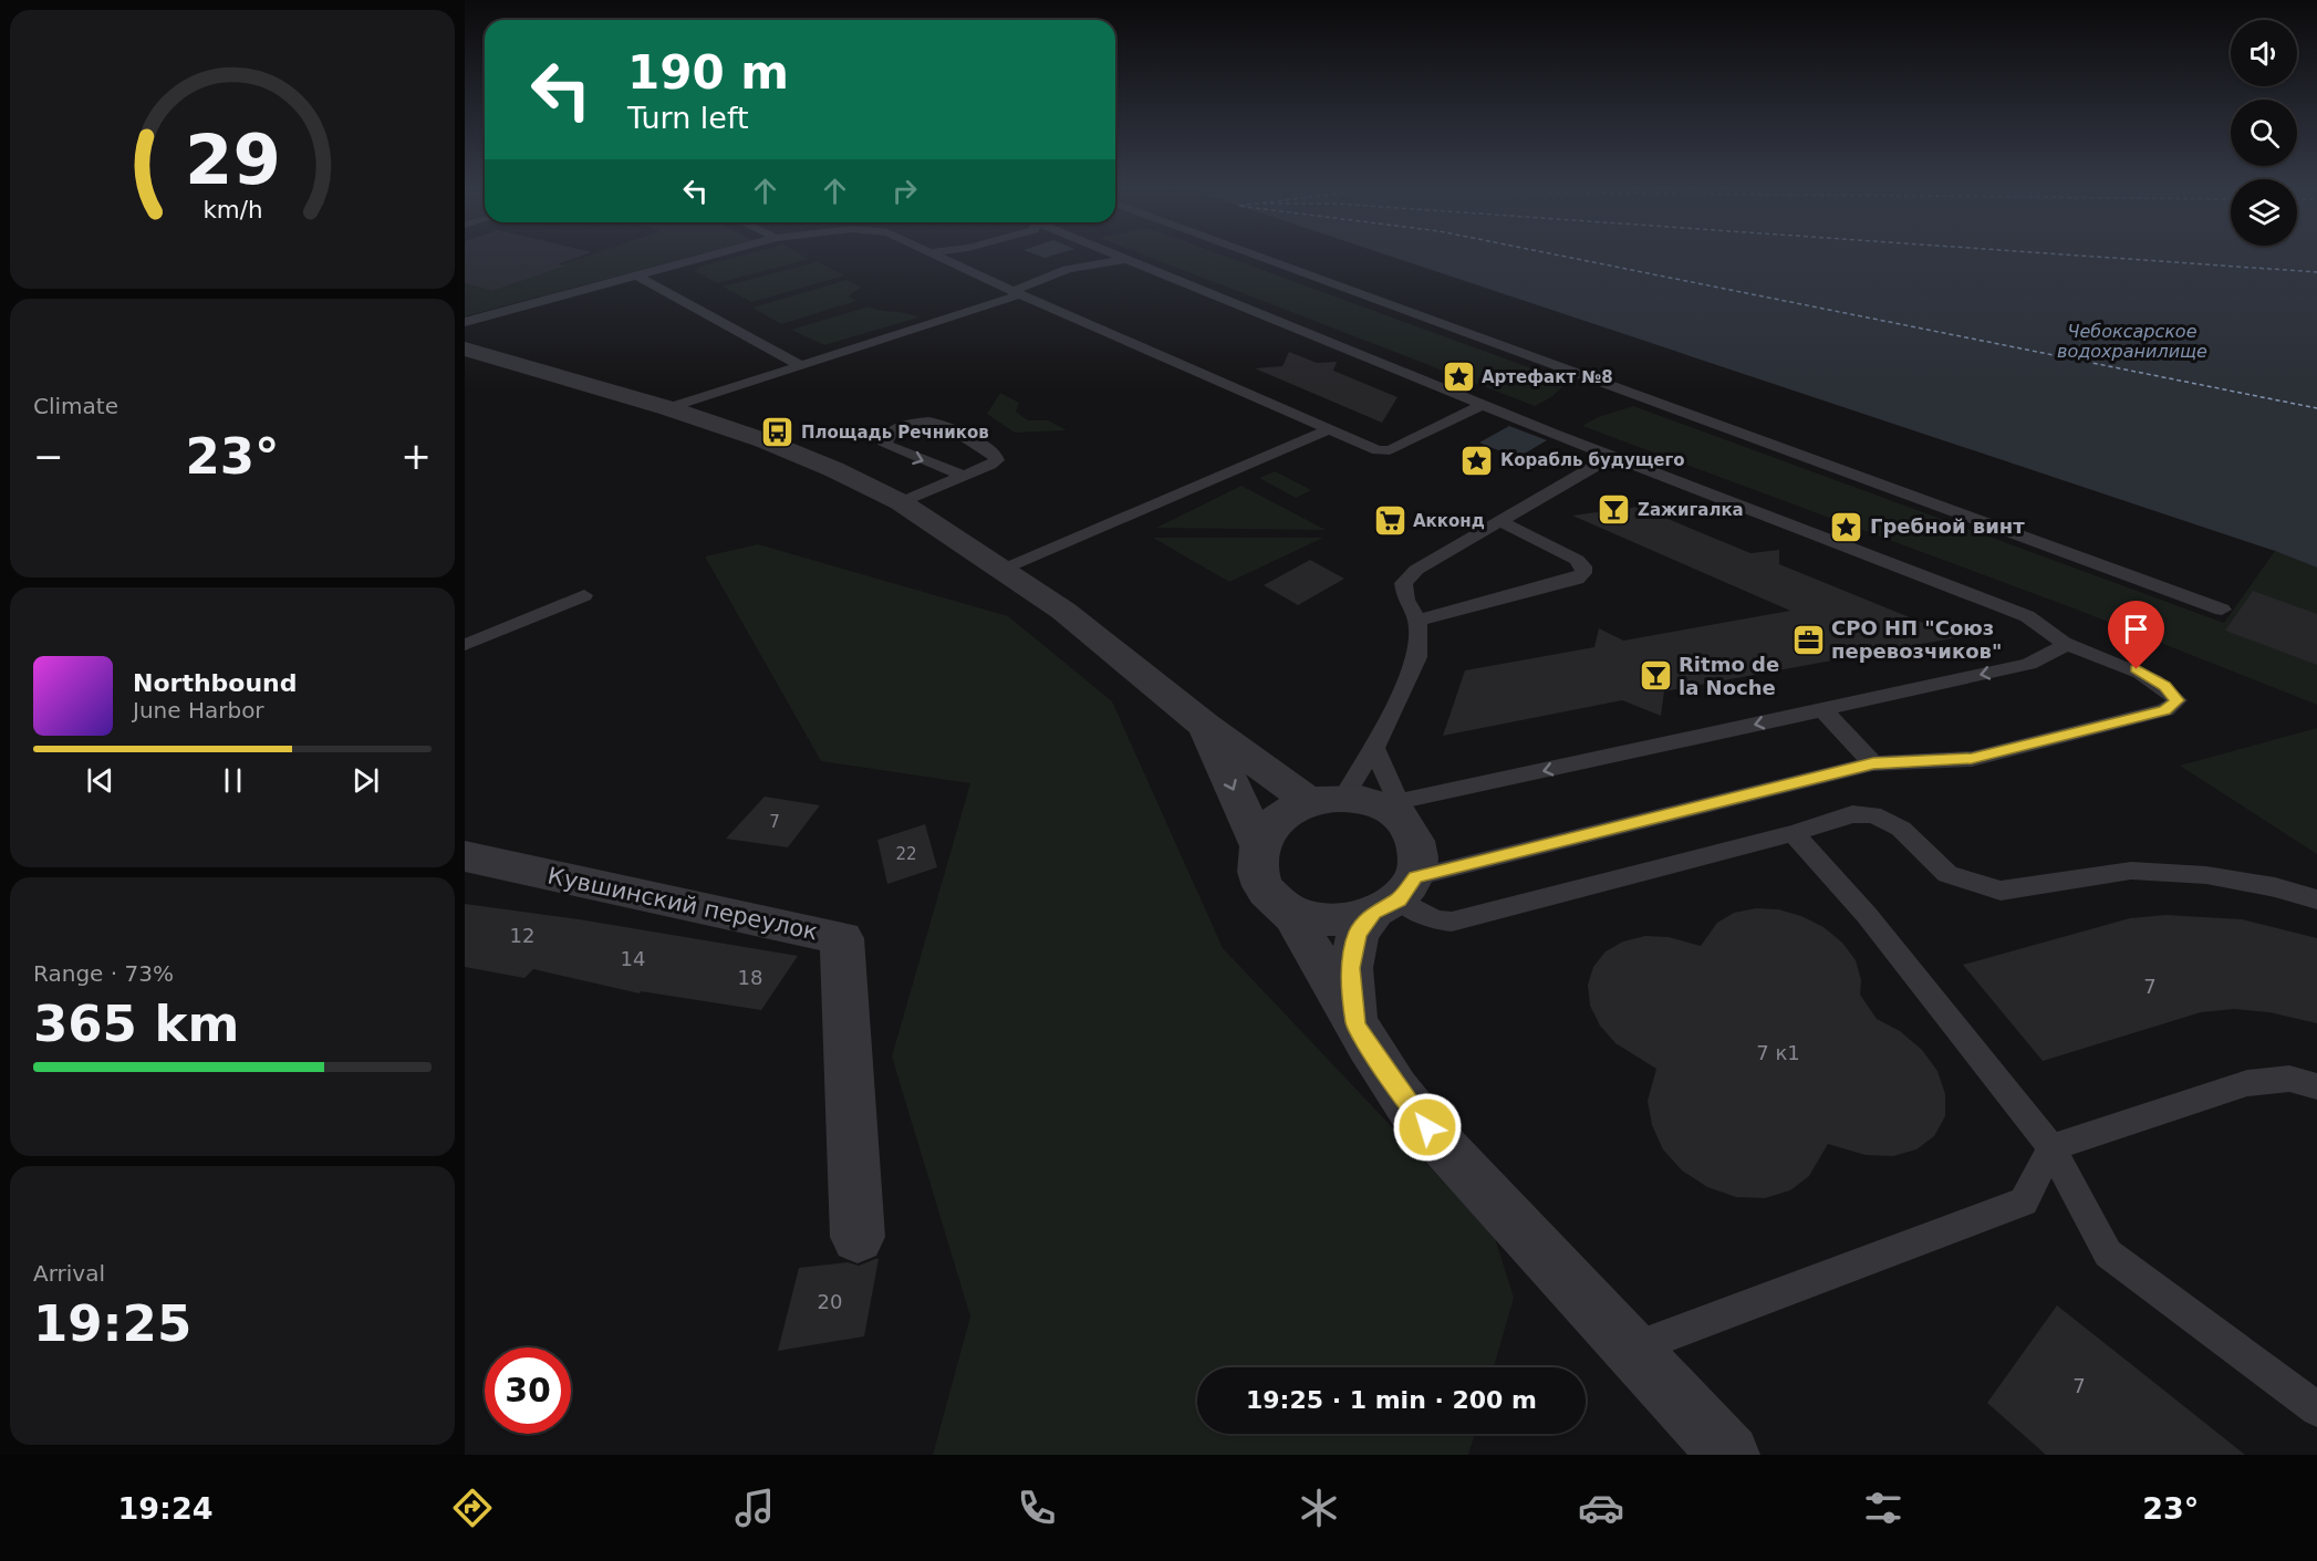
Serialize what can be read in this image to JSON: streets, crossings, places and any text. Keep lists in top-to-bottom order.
{
  "streets": {
    "street": ["Кувшинский переулок"]
  },
  "water": ["Чебоксарское водохранилище"],
  "places": {
    "place": ["Артефакт №8", "Корабль будущего", "Гребной винт"],
    "bus stop": ["Площадь Речников"],
    "bar": ["Zажигалка", "Ritmo de la Noche"],
    "supermarket": ["Акконд"],
    "office": ["СРО НП \"Союз перевозчиков\""]
  },
  "house_numbers": [
    "7",
    "22",
    "12",
    "14",
    "18",
    "7",
    "7 к1",
    "20",
    "7"
  ],
  "page": {
    "turn": ["190 m", "Turn left"],
    "tile": [
      "Climate",
      ["Range · 73%", "365 km"],
      ["Arrival", "19:25"]
    ],
    "heat": ["−", "23°", "+"],
    "song": ["Northbound", "June Harbor"],
    "limit": "30",
    "trip": "19:25 · 1 min · 200 m",
    "tabs": ["19:24", "23°"],
    "gauge": ["29", "km/h"]
  }
}
